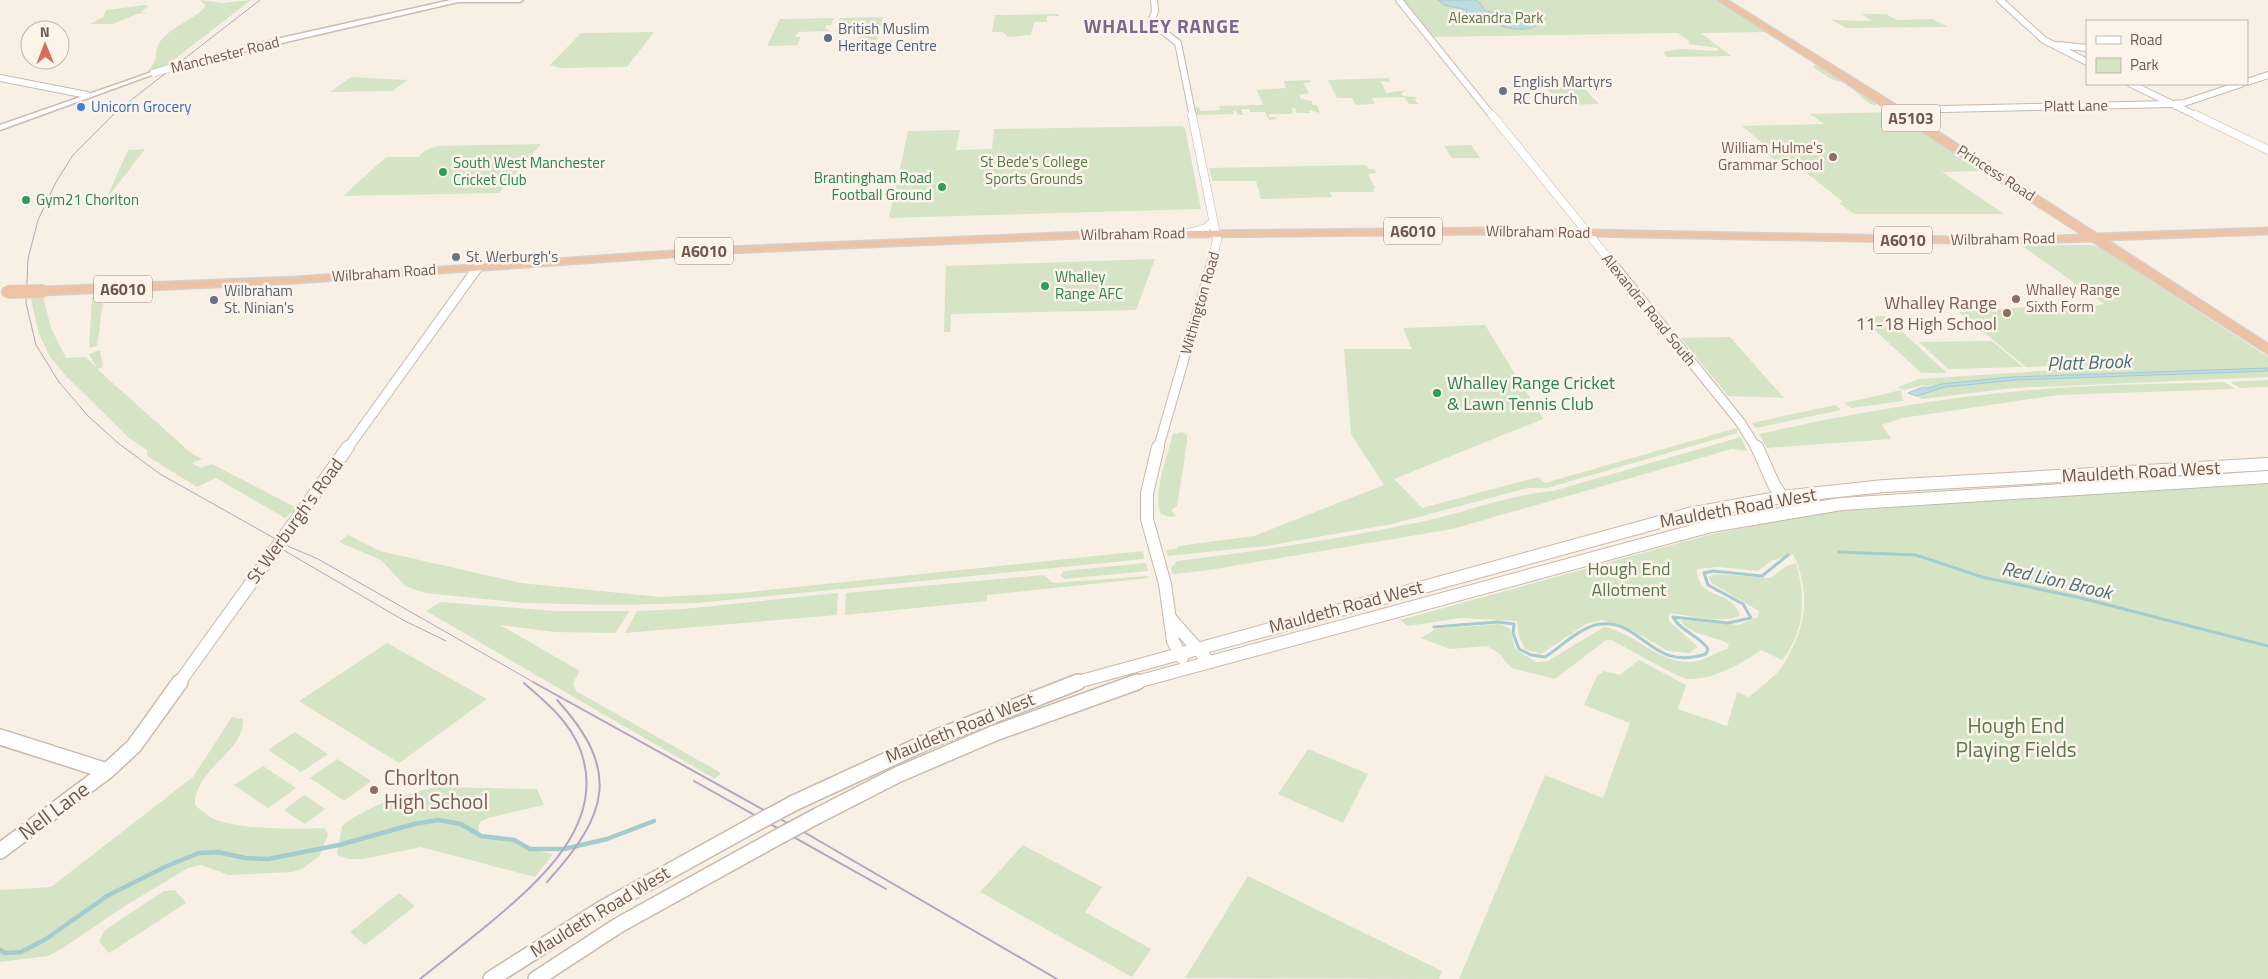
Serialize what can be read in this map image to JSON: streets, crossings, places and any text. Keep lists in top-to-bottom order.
{
  "streets": {
    "highway": [
      "A5103",
      "Princess Road",
      "A6010",
      "Wilbraham Road"
    ],
    "main road": ["Manchester Road"],
    "street": [
      "Platt Lane",
      "Withington Road",
      "Alexandra Road South",
      "Mauldeth Road West",
      "St Werburgh's Road",
      "Nell Lane"
    ]
  },
  "crossings": [
    ["Platt Lane", "Princess Road"],
    ["Princess Road", "A6010"],
    ["Princess Road", "Wilbraham Road"],
    ["A6010", "Wilbraham Road"],
    ["Wilbraham Road", "Withington Road"],
    ["Wilbraham Road", "Alexandra Road South"],
    ["Wilbraham Road", "St Werburgh's Road"],
    ["Withington Road", "Mauldeth Road West"],
    ["Alexandra Road South", "Mauldeth Road West"],
    ["St Werburgh's Road", "Nell Lane"]
  ],
  "districts": ["WHALLEY RANGE"],
  "water": ["Platt Brook", "Red Lion Brook"],
  "parks": [
    "Alexandra Park",
    "St Bede's College Sports Grounds",
    "Hough End Allotment",
    "Hough End Playing Fields"
  ],
  "places": [
    "British Muslim Heritage Centre",
    "English Martyrs RC Church",
    "Unicorn Grocery",
    "William Hulme's Grammar School",
    "South West Manchester Cricket Club",
    "Brantingham Road Football Ground",
    "Gym21 Chorlton",
    "St. Werburgh's",
    "Whalley Range AFC",
    "Whalley Range Sixth Form",
    "Wilbraham St. Ninian's",
    "Whalley Range 11-18 High School",
    "Whalley Range Cricket & Lawn Tennis Club",
    "Chorlton High School"
  ],
  "legend": ["Road", "Park"],
  "north": "top"
}
